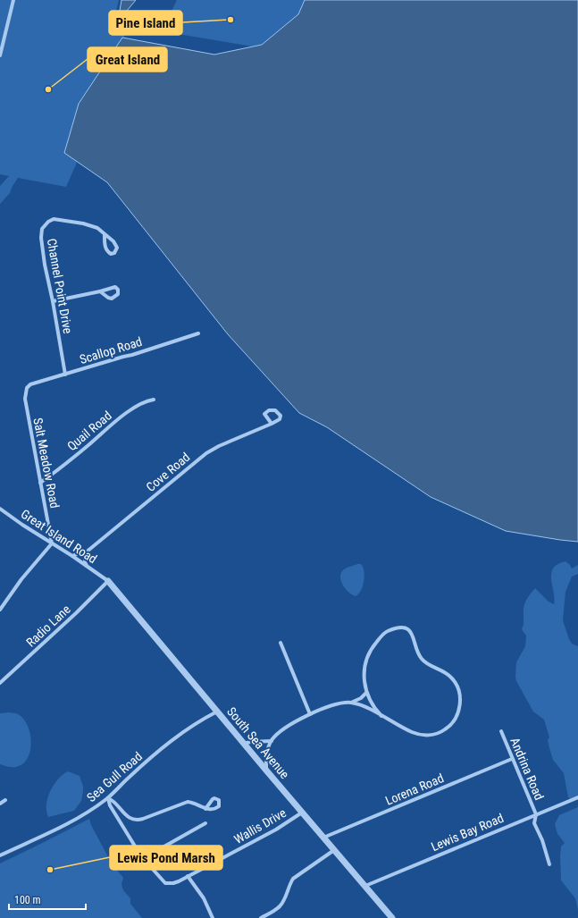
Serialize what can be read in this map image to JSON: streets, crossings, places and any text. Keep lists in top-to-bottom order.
{
  "streets": {
    "street": [
      "Channel Point Drive",
      "Scallop Road",
      "Quail Road",
      "Salt Meadow Road",
      "Cove Road",
      "Great Island Road",
      "Radio Lane",
      "South Sea Avenue",
      "Andrina Road",
      "Sea Gull Road",
      "Lorena Road",
      "Wallis Drive",
      "Lewis Bay Road"
    ]
  },
  "crossings": [
    ["Channel Point Drive", "Scallop Road"],
    ["Scallop Road", "Salt Meadow Road"],
    ["Quail Road", "Salt Meadow Road"],
    ["Salt Meadow Road", "Great Island Road"],
    ["Cove Road", "Great Island Road"],
    ["Great Island Road", "Radio Lane"],
    ["Great Island Road", "South Sea Avenue"],
    ["Radio Lane", "South Sea Avenue"],
    ["South Sea Avenue", "Sea Gull Road"],
    ["South Sea Avenue", "Lorena Road"],
    ["South Sea Avenue", "Wallis Drive"],
    ["South Sea Avenue", "Lewis Bay Road"],
    ["Andrina Road", "Lorena Road"],
    ["Andrina Road", "Lewis Bay Road"]
  ],
  "places": ["Pine Island", "Great Island", "Lewis Pond Marsh"],
  "scale_bar": "100 m"
}
